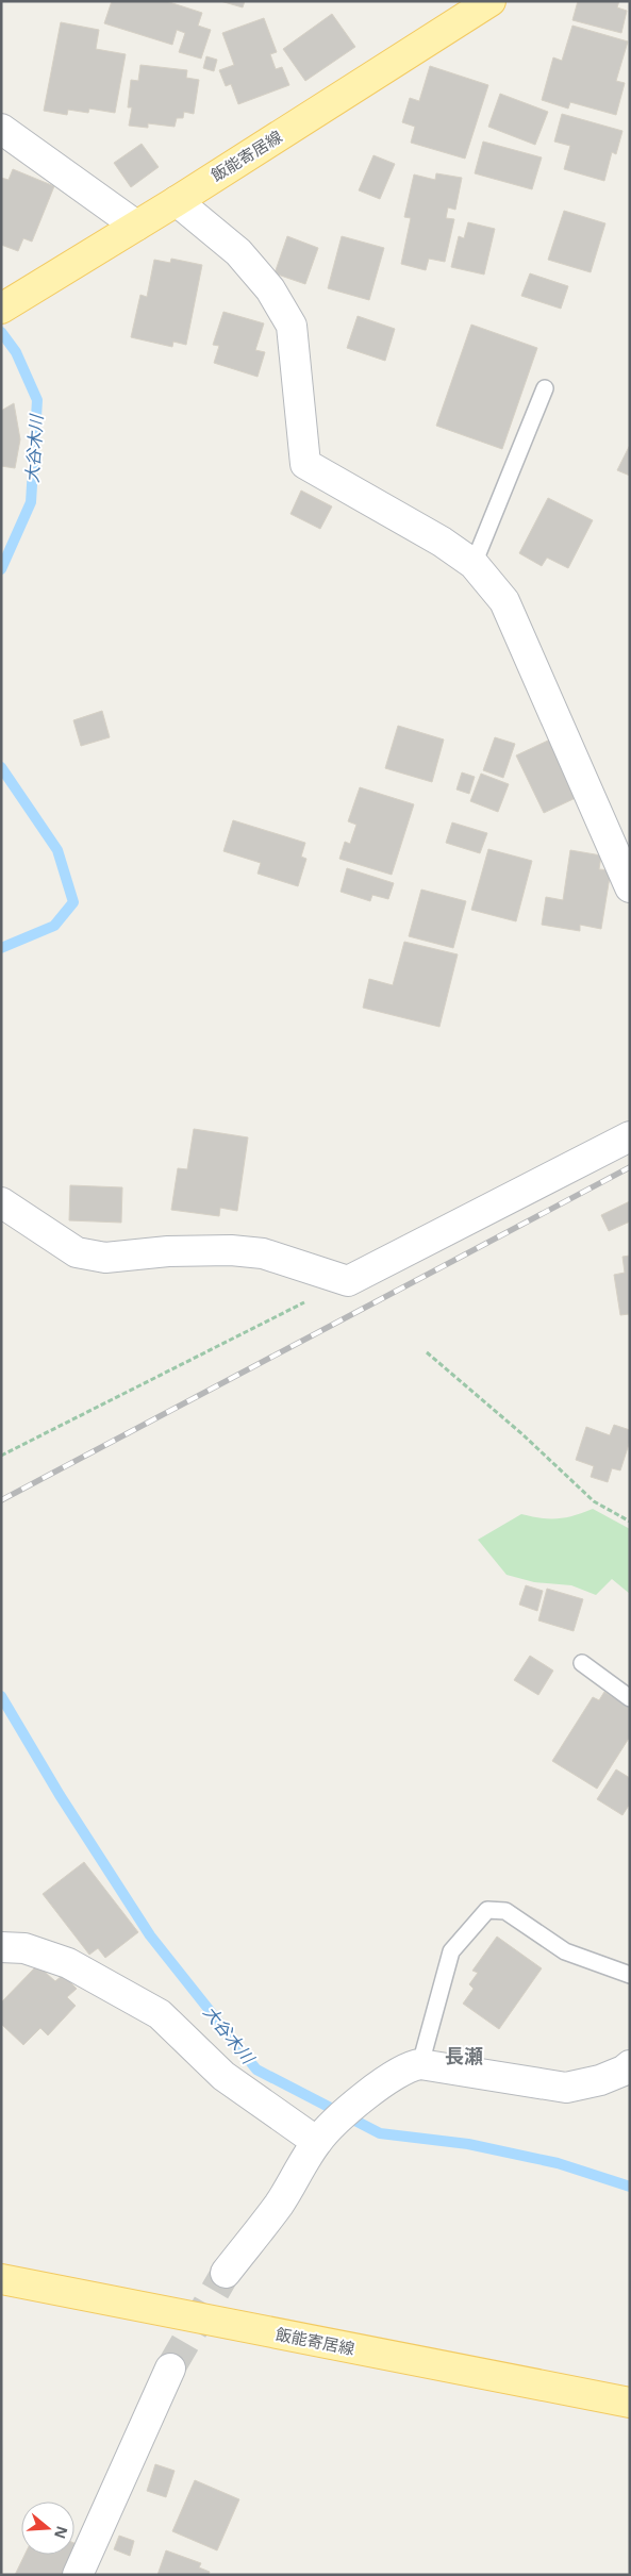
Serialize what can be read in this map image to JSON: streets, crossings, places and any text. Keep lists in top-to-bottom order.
{
  "streets": {
    "main road": ["飯能寄居線"]
  },
  "districts": ["長瀬"],
  "water": ["大谷木川"],
  "north": "right"
}
